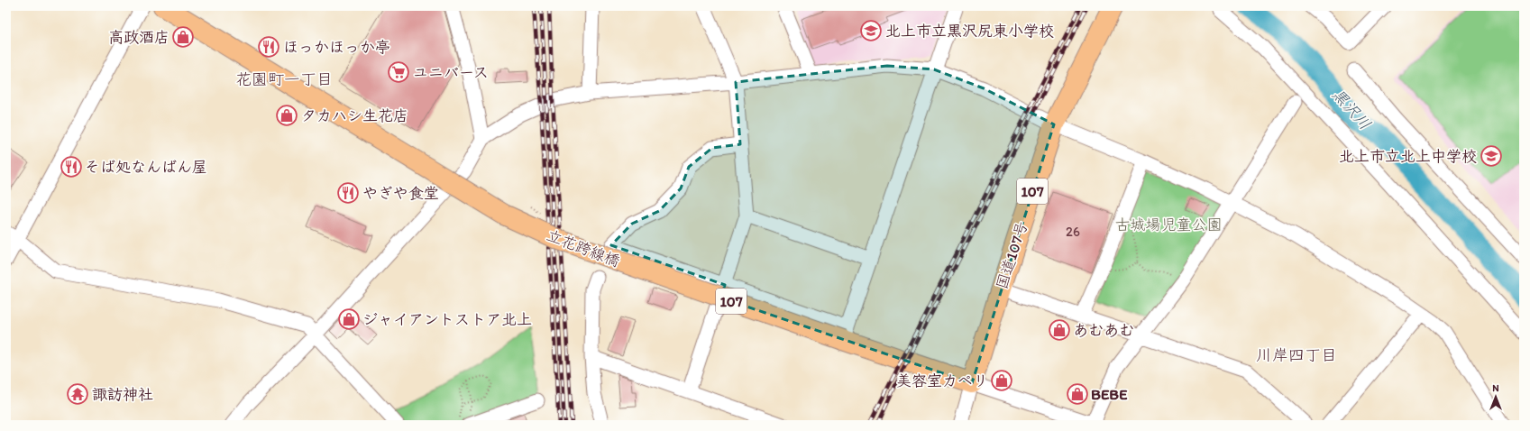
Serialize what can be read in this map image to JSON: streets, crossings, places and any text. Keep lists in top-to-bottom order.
{
  "streets": {
    "highway": ["107", "立花跨線橋", "国道107号"]
  },
  "crossings": [
    ["107", "立花跨線橋"],
    ["107", "国道107号"]
  ],
  "districts": ["花園町一丁目", "川岸四丁目"],
  "water": ["黒沢川"],
  "parks": ["古城場児童公園"],
  "places": {
    "school or university": ["北上市立黒沢尻東小学校", "北上市立北上中学校"],
    "shop": [
      "高政酒店",
      "タカハシ生花店",
      "ジャイアントストア北上",
      "あむあむ",
      "美容室カペリ",
      "BEBE"
    ],
    "restaurant": ["ほっかほっか亭", "そば処なんばん屋", "やぎや食堂"],
    "supermarket": ["ユニバース"],
    "temple": ["諏訪神社"]
  },
  "house_numbers": ["26"],
  "north": "top"
}
